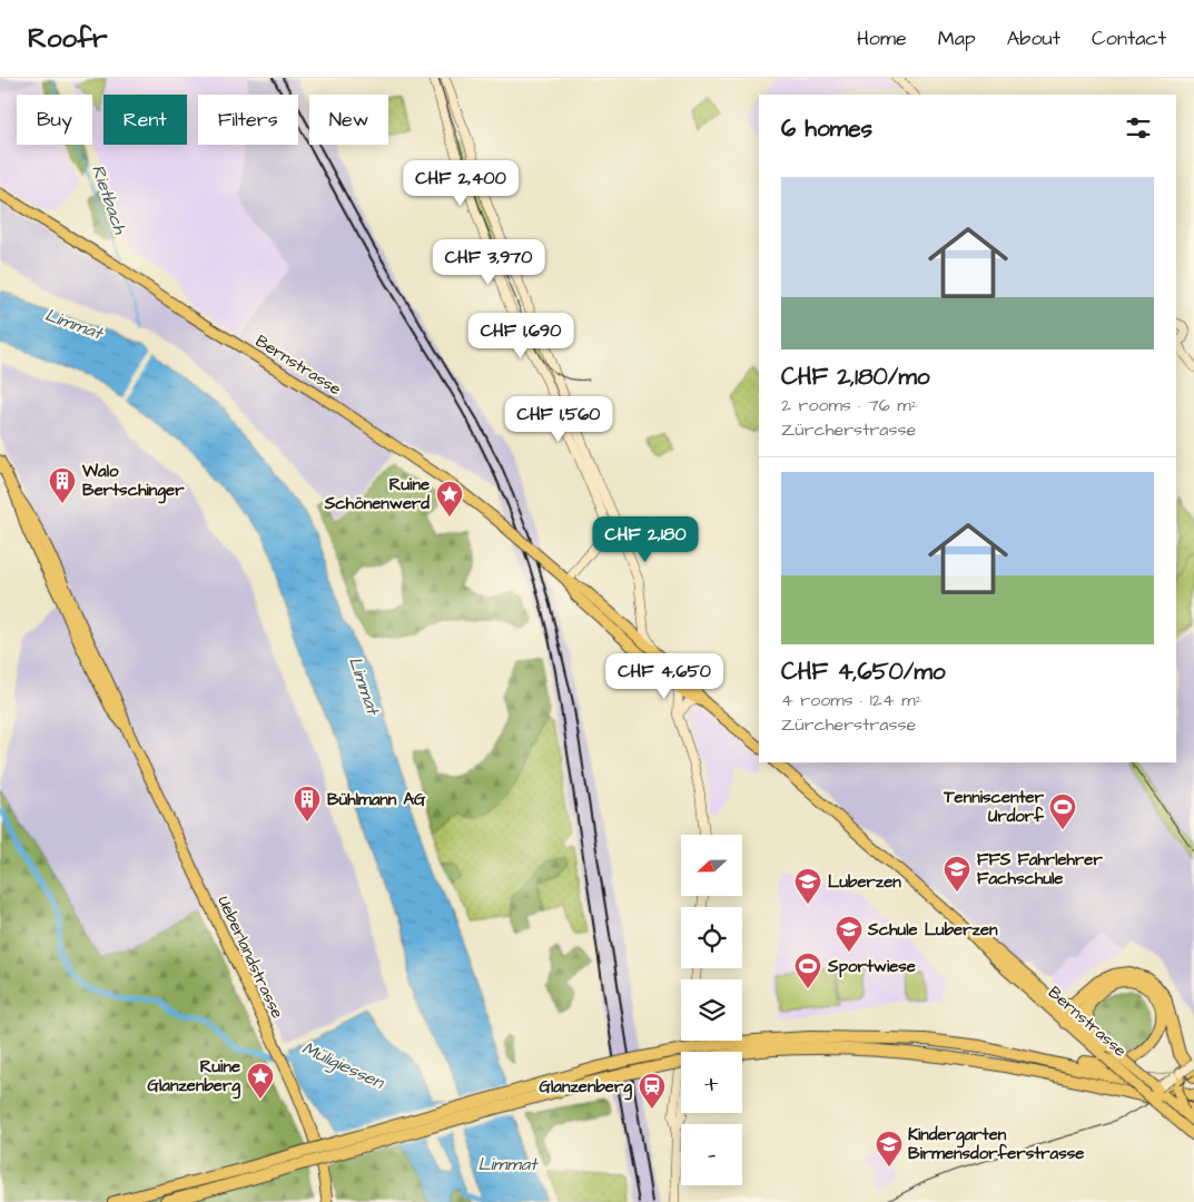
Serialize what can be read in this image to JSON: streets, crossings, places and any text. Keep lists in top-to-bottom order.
{
  "streets": {
    "main road": ["Bernstrasse", "Ueberlandstrasse"]
  },
  "water": ["Rietbach", "Limmat", "Müligiessen"],
  "places": {
    "building": ["Walo Bertschinger", "Bühlmann AG"],
    "place": ["Ruine Schönenwerd", "Ruine Glanzenberg"],
    "sports": ["Tenniscenter Urdorf", "Sportwiese"],
    "school or university": [
      "FFS Fahrlehrer Fachschule",
      "Luberzen",
      "Schule Luberzen",
      "Kindergarten Birmensdorferstrasse"
    ],
    "station": ["Glanzenberg"]
  },
  "north": "left",
  "page": {
    "header": "Roofr",
    "nav": [
      "Home",
      "Map",
      "About",
      "Contact"
    ],
    "chip": [
      "Buy",
      "Rent",
      "Filters",
      "New"
    ],
    "heading": "6 homes",
    "price": [
      "CHF 2,400",
      "CHF 3,970",
      "CHF 1,690",
      "CHF 1,560",
      "CHF 2,180",
      "CHF 4,650"
    ],
    "list": [
      {
        "name": "CHF 2,180/mo",
        "note": "2 rooms · 76 m² · Zürcherstrasse"
      },
      {
        "name": "CHF 4,650/mo",
        "note": "4 rooms · 124 m² · Zürcherstrasse"
      }
    ],
    "map_buttons": ["+", "−"]
  }
}
